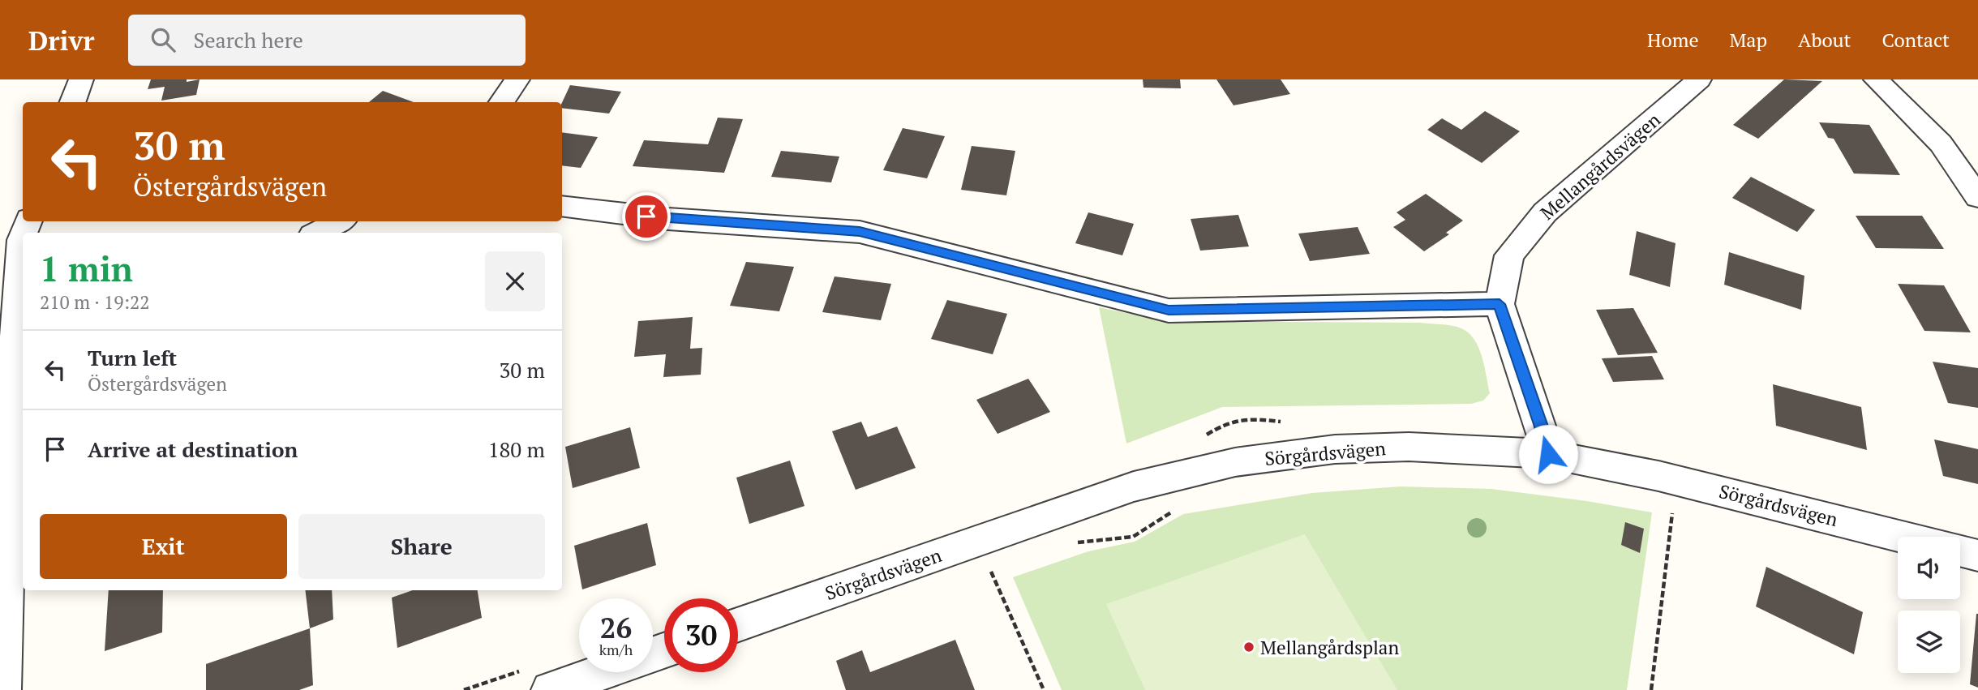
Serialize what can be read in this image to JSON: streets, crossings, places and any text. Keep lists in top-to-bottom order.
{
  "streets": {
    "street": ["Mellangårdsvägen", "Sörgårdsvägen"]
  },
  "crossings": [
    ["Mellangårdsvägen", "Sörgårdsvägen"]
  ],
  "places": ["Mellangårdsplan"],
  "page": {
    "header": "Drivr",
    "search": "Search here",
    "nav": [
      "Home",
      "Map",
      "About",
      "Contact"
    ],
    "turn": ["30 m", "Östergårdsvägen"],
    "heading": ["1 min", "210 m · 19:22"],
    "list": [
      {
        "name": "Turn left",
        "note": "Östergårdsvägen",
        "value": "30 m"
      },
      {
        "name": "Arrive at destination",
        "value": "180 m"
      }
    ],
    "buttons": ["Exit", "Share"],
    "speed": "26 km/h",
    "limit": "30"
  }
}
